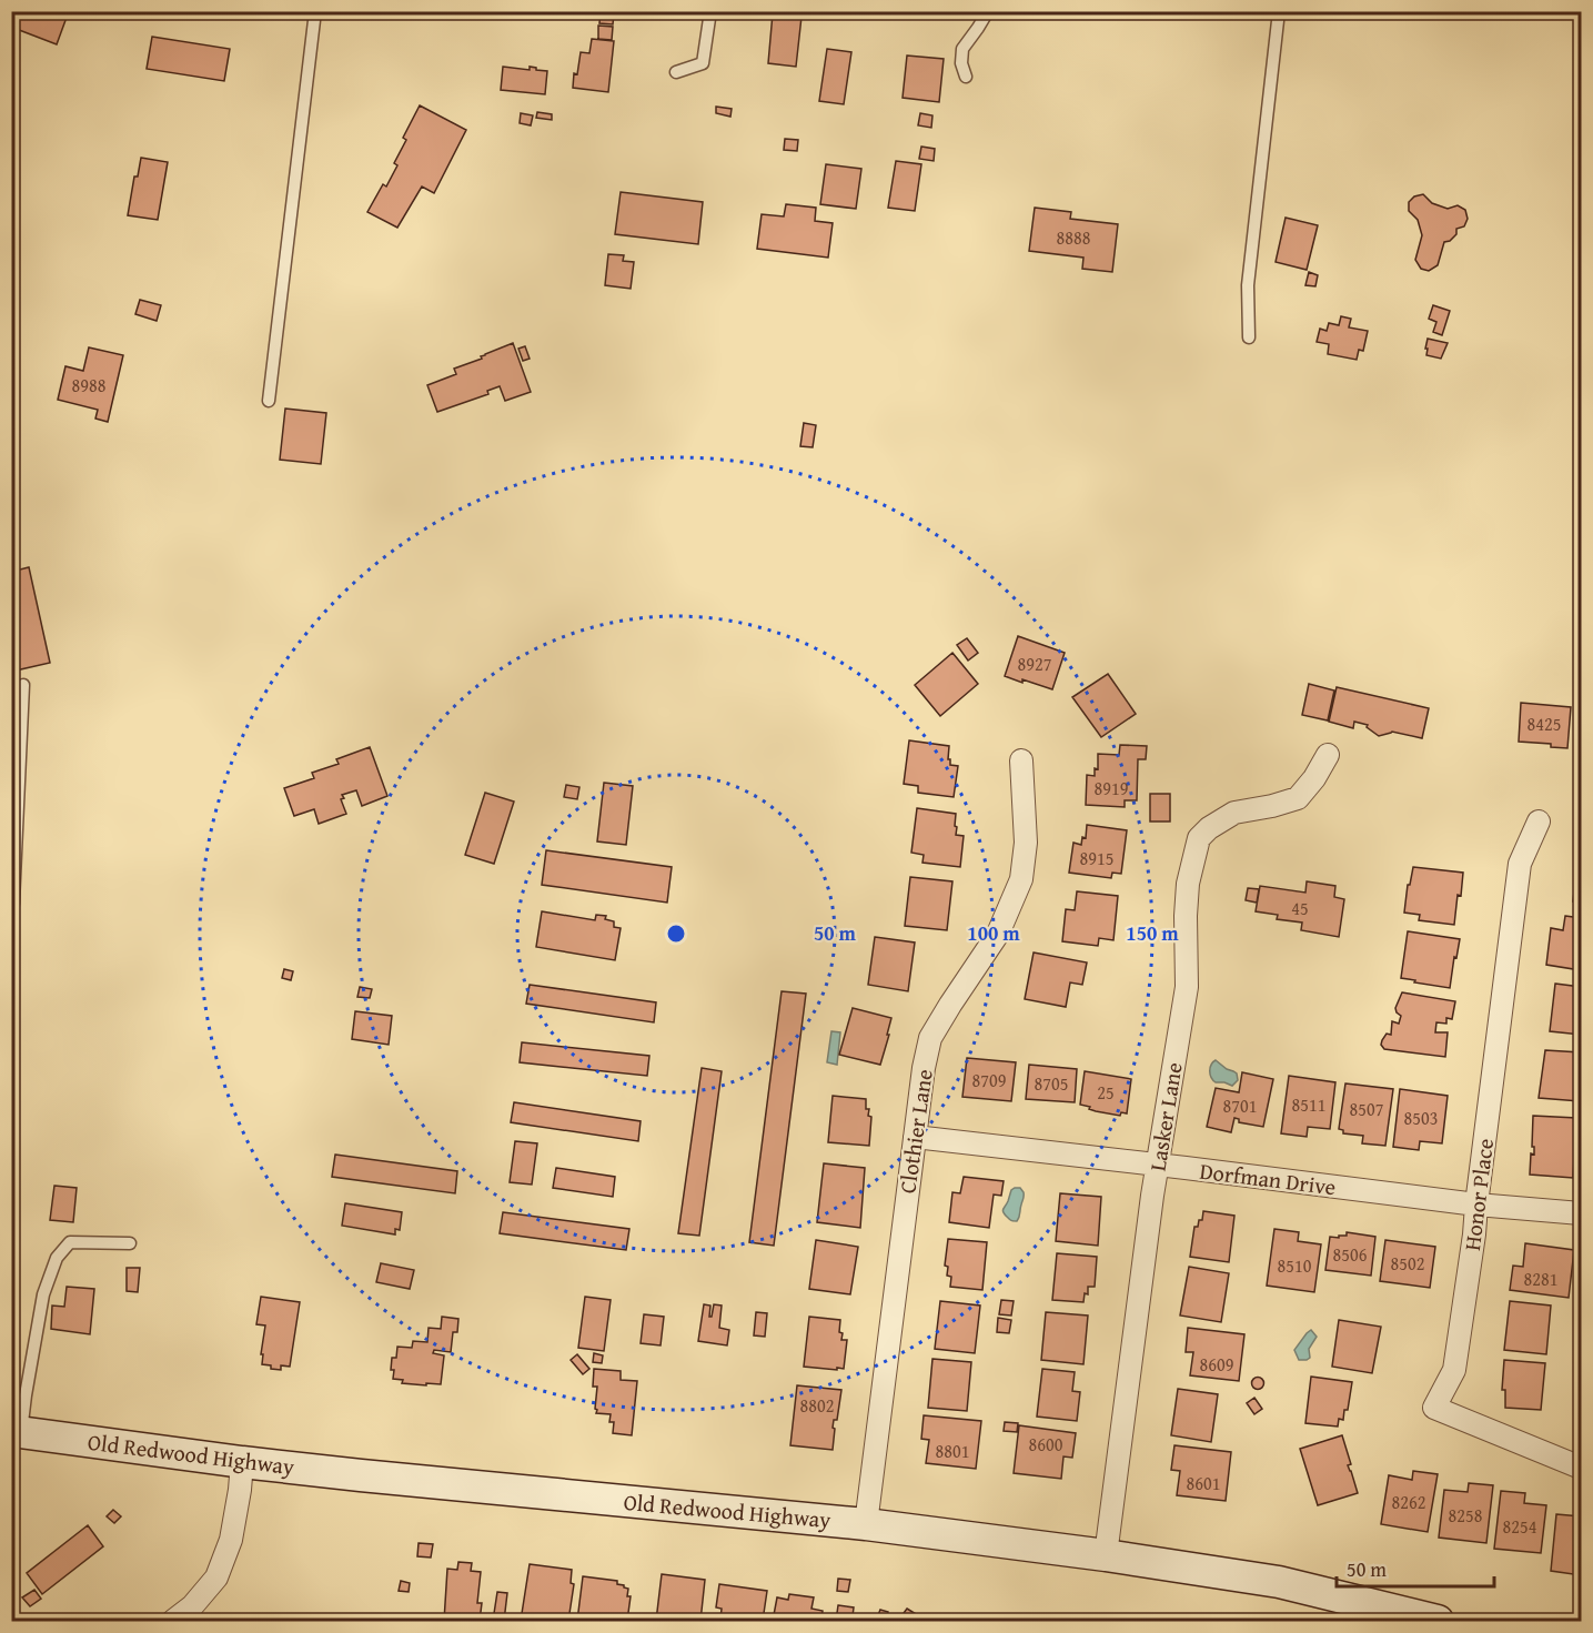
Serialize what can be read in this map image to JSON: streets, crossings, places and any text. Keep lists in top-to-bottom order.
{
  "streets": {
    "main road": ["Old Redwood Highway"],
    "street": [
      "Lasker Lane",
      "Clothier Lane",
      "Dorfman Drive",
      "Honor Place"
    ]
  },
  "crossings": [
    ["Lasker Lane", "Dorfman Drive"],
    ["Lasker Lane", "Old Redwood Highway"],
    ["Clothier Lane", "Dorfman Drive"],
    ["Clothier Lane", "Old Redwood Highway"],
    ["Dorfman Drive", "Honor Place"]
  ],
  "house_numbers": [
    "8888",
    "8988",
    "8927",
    "8425",
    "8919",
    "8915",
    "45",
    "8709",
    "8705",
    "25",
    "8511",
    "8701",
    "8507",
    "8503",
    "8506",
    "8502",
    "8510",
    "8281",
    "8609",
    "8802",
    "8600",
    "8801",
    "8601",
    "8262",
    "8258",
    "8254"
  ],
  "scale_bar": "50 m",
  "rings": ["50 m", "100 m", "150 m"]
}
